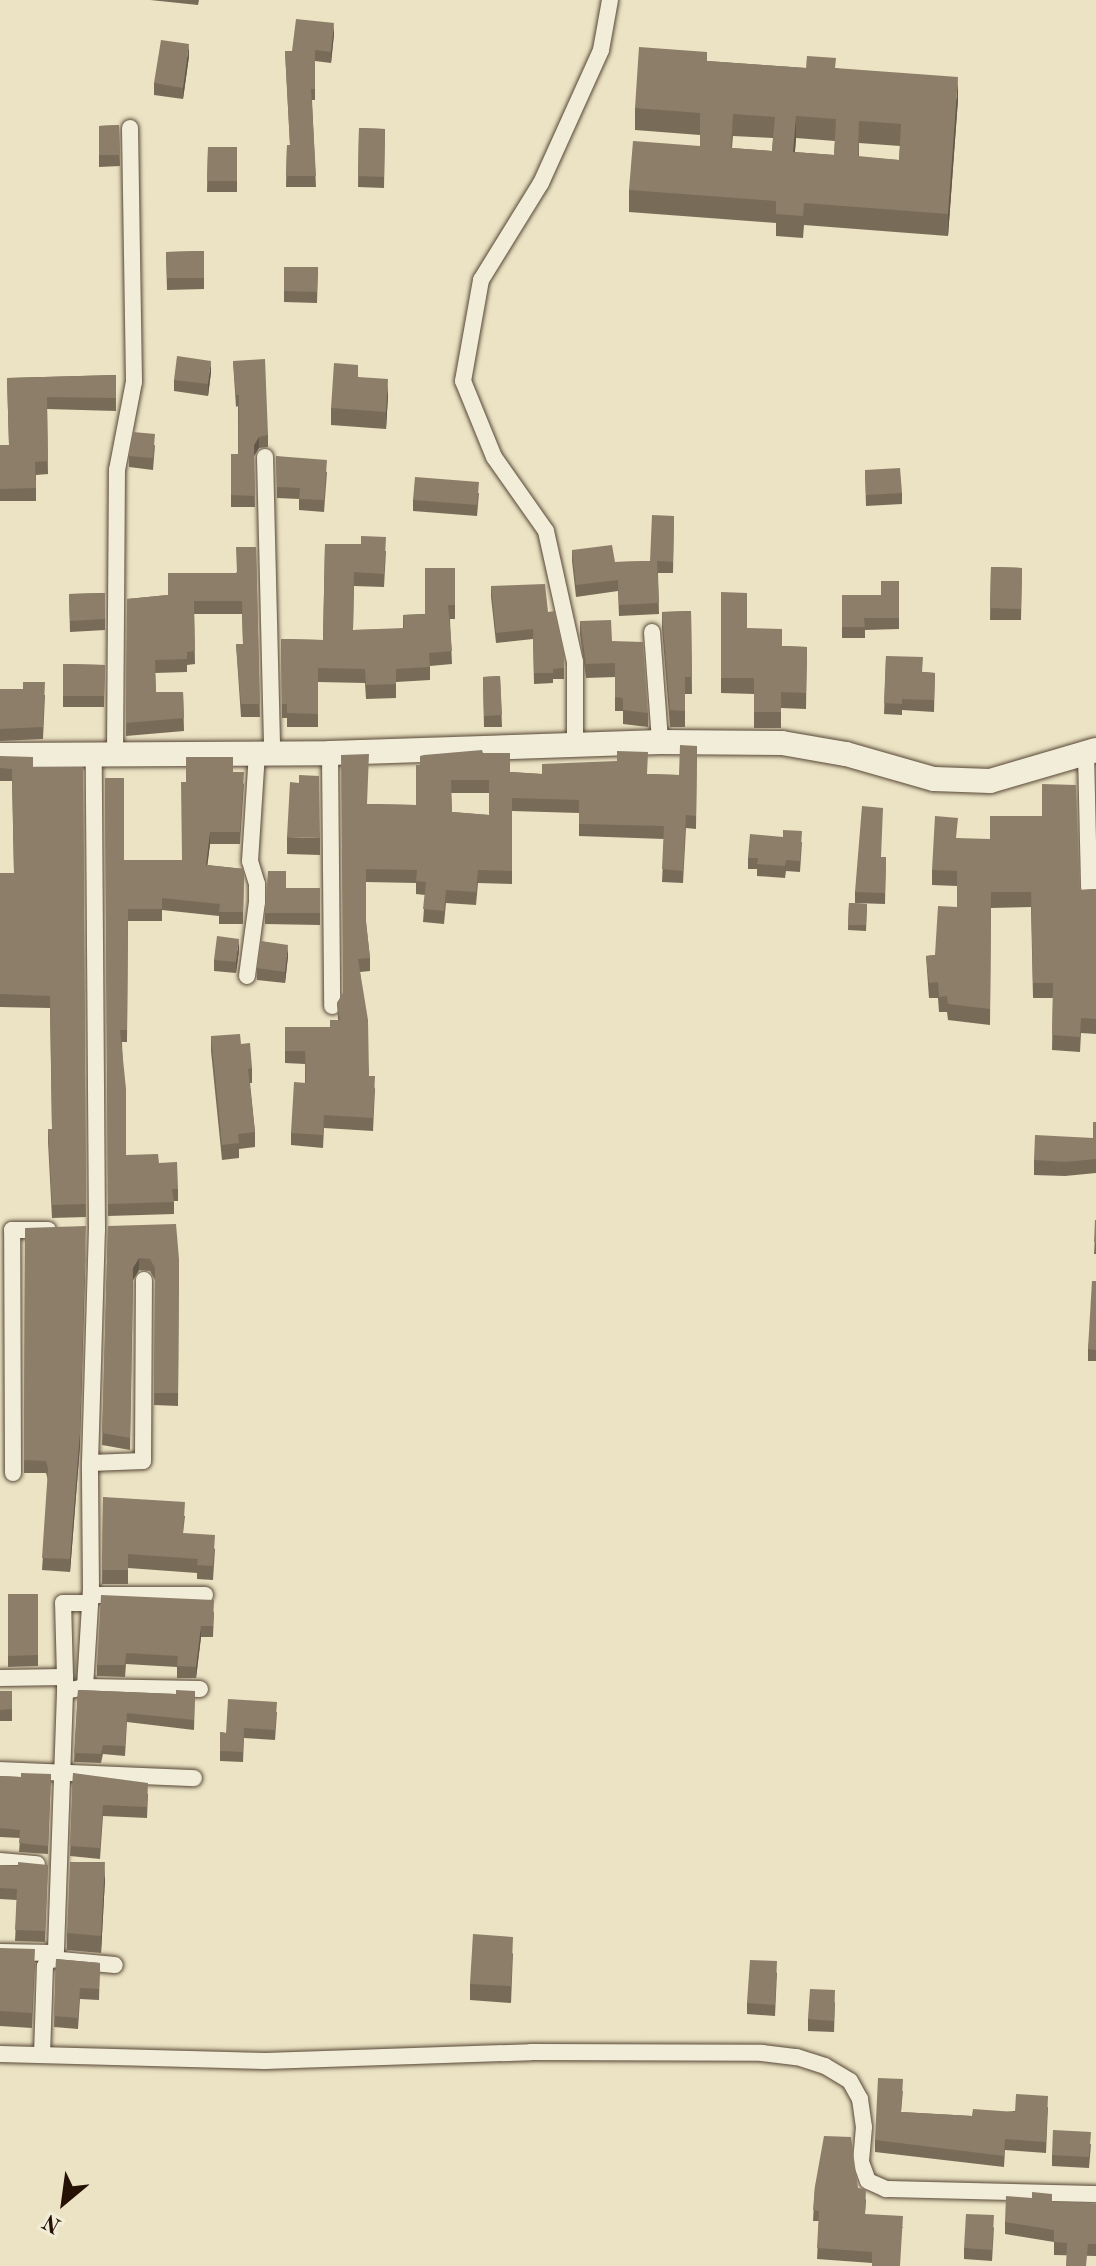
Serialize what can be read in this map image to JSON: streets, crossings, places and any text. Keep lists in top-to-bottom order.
{
  "north": "bottom left"
}
